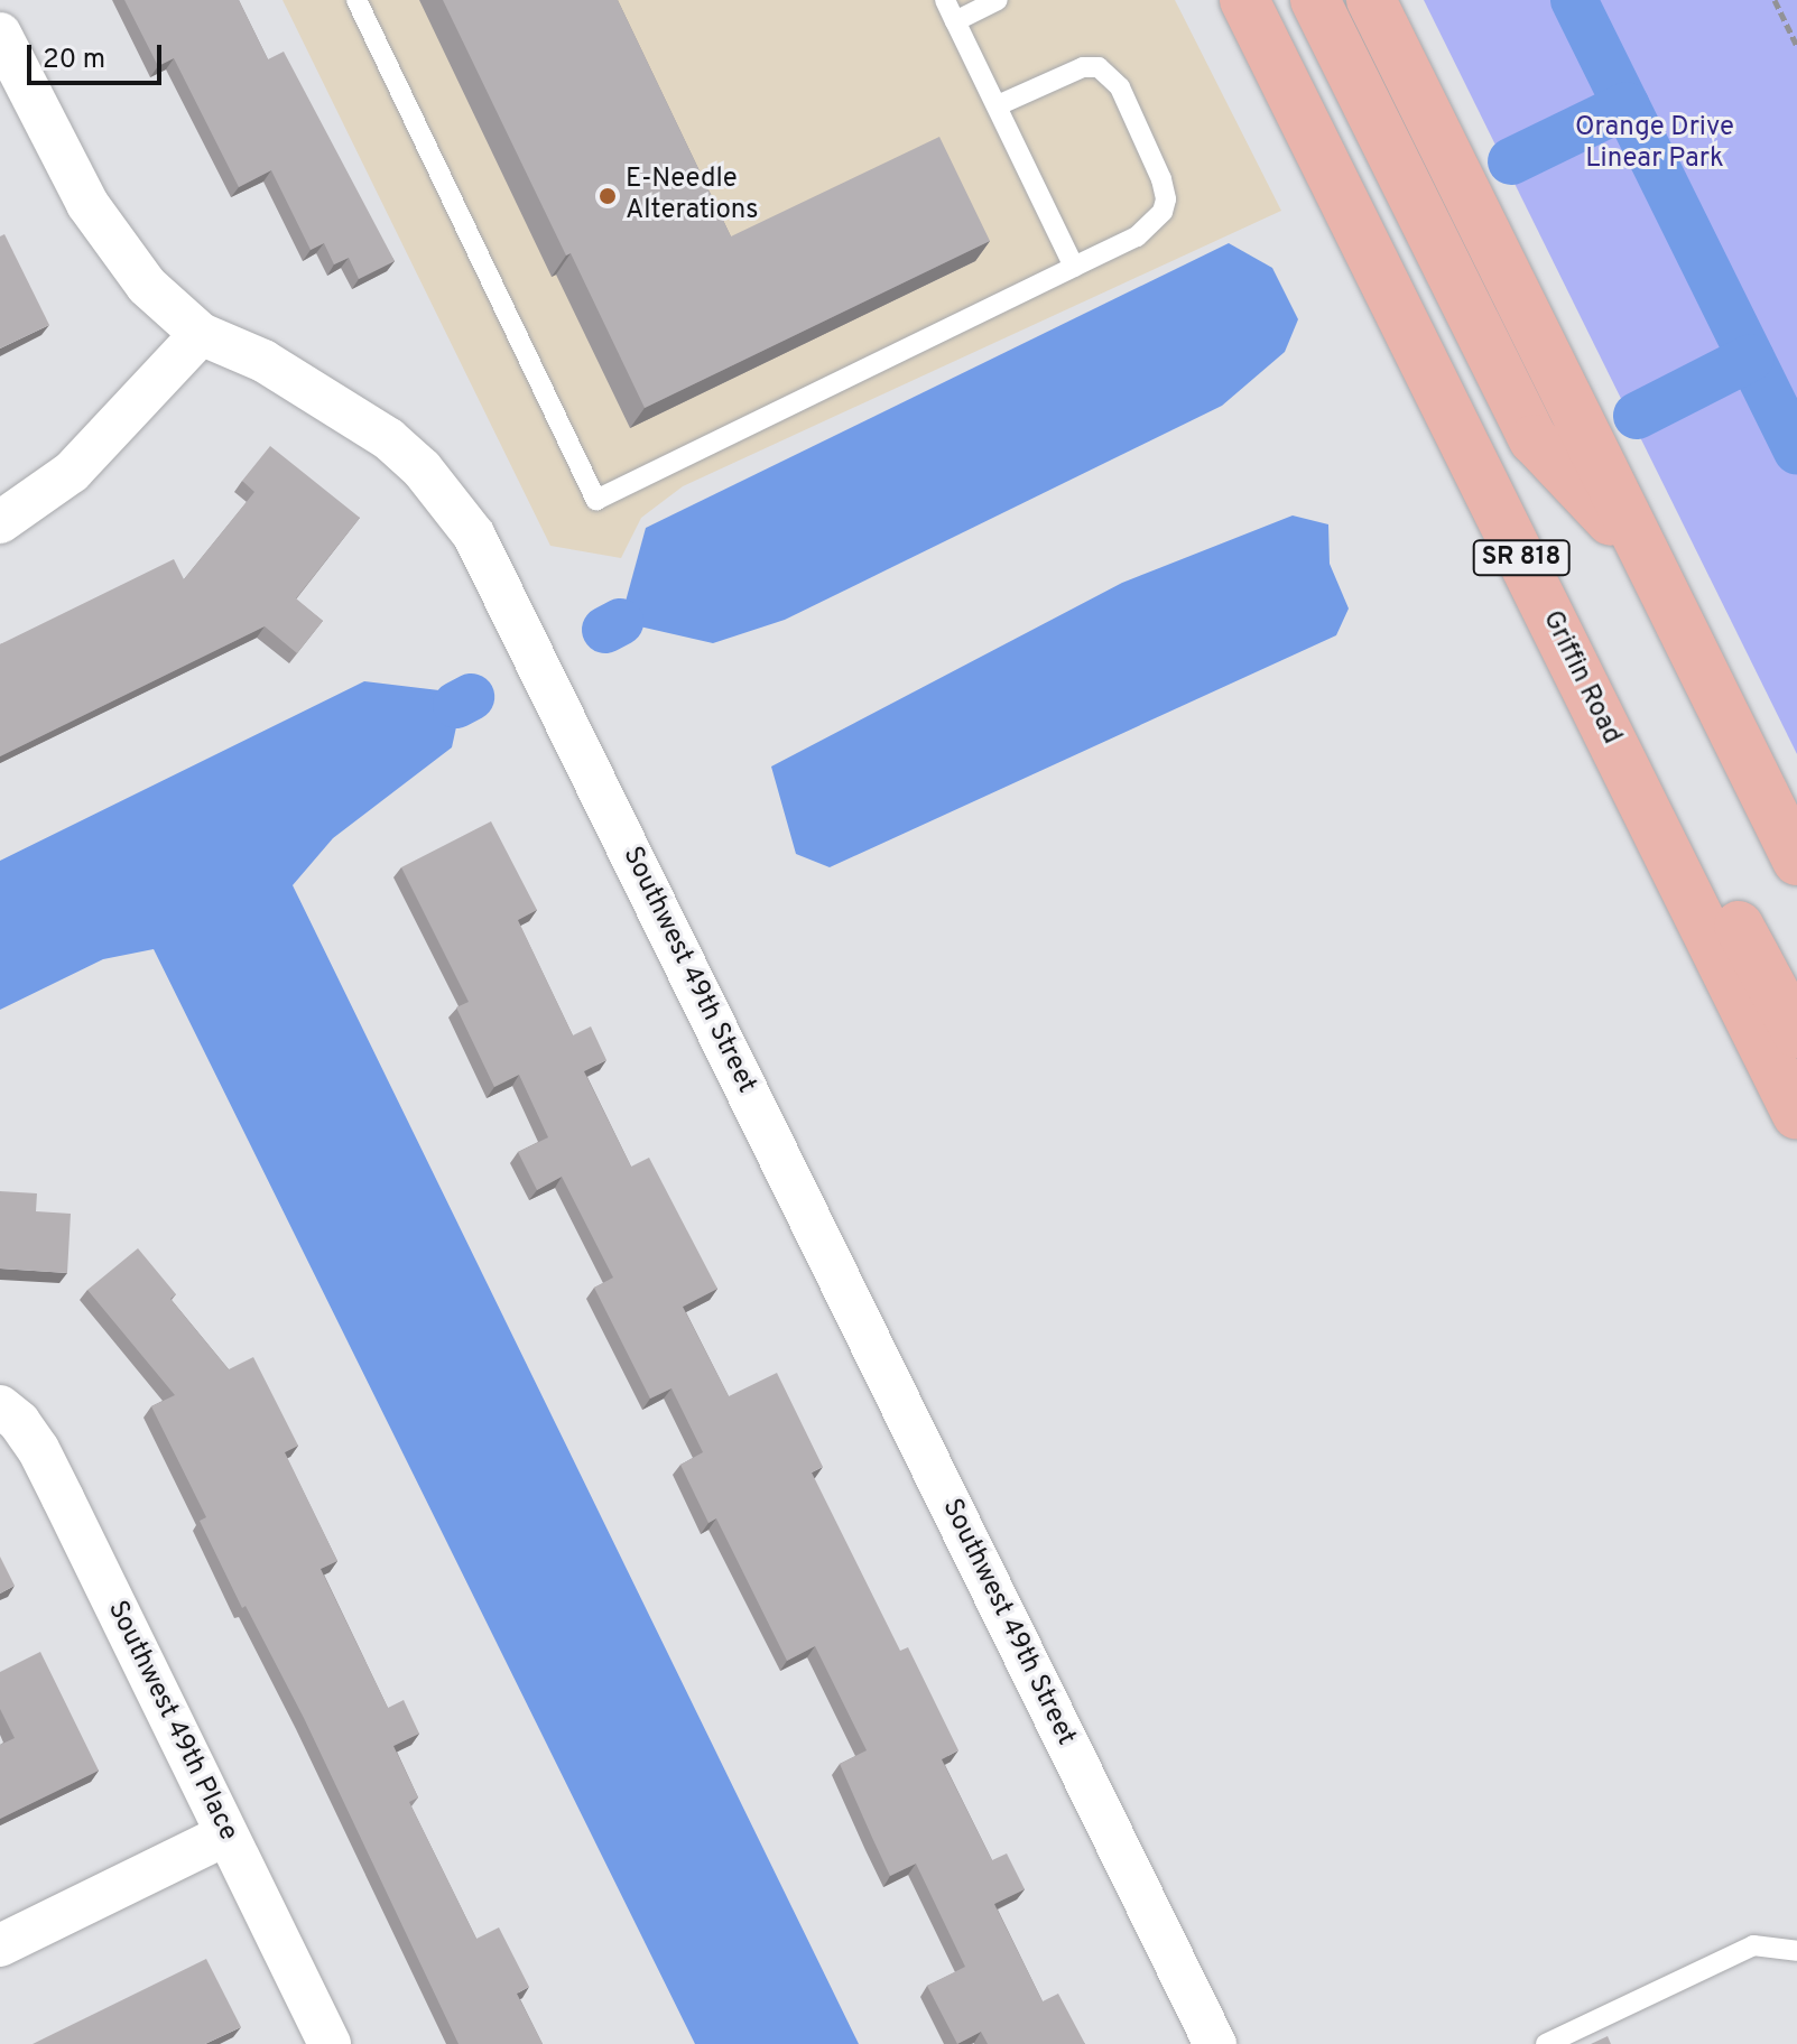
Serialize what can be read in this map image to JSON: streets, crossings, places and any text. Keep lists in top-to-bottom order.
{
  "streets": {
    "main road": ["SR 818", "Griffin Road"],
    "street": ["Southwest 49th Street", "Southwest 49th Place"]
  },
  "parks": ["Orange Drive Linear Park"],
  "places": ["E-Needle Alterations"],
  "scale_bar": "20 m"
}
